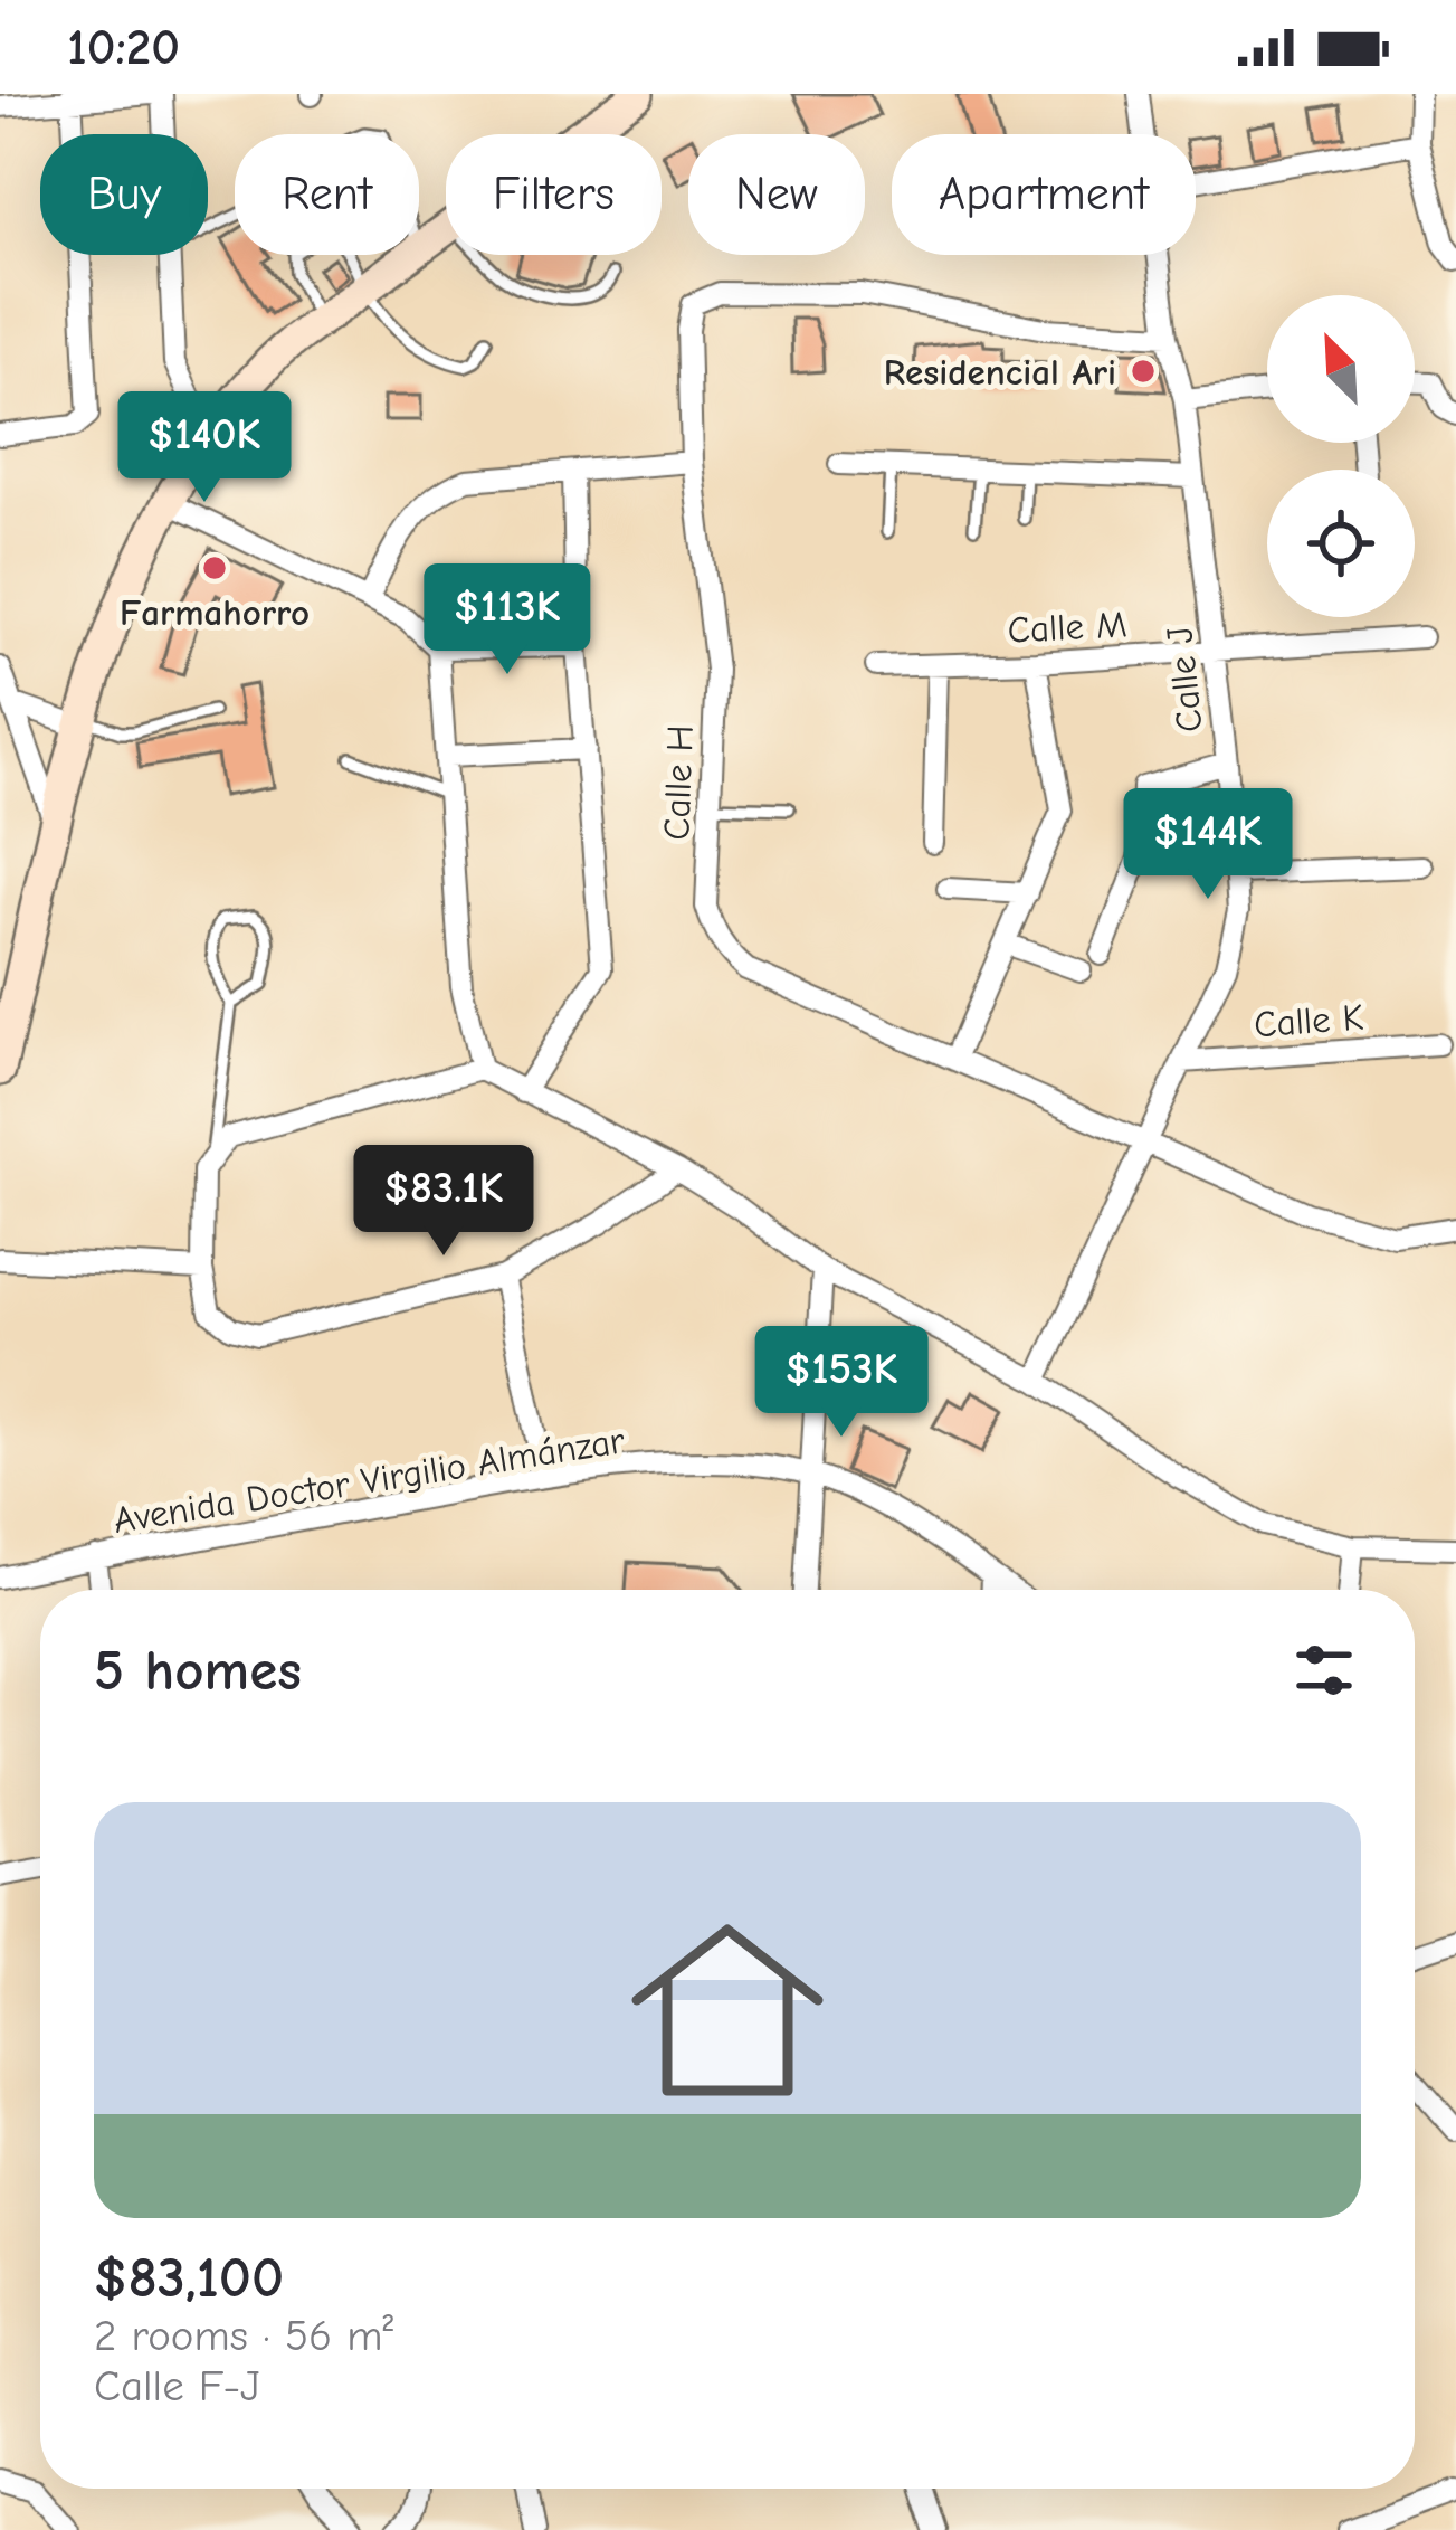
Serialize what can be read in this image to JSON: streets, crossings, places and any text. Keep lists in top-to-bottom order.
{
  "streets": {
    "street": [
      "Calle M",
      "Calle J",
      "Calle H",
      "Calle K",
      "Avenida Doctor Virgilio Almánzar"
    ]
  },
  "crossings": [
    ["Calle M", "Calle J"],
    ["Calle J", "Calle H"],
    ["Calle J", "Calle K"]
  ],
  "places": ["Residencial Ari", "Farmahorro"],
  "north": "top left",
  "page": {
    "status": "10:20",
    "chip": [
      "Buy",
      "Rent",
      "Filters",
      "New",
      "Apartment"
    ],
    "price": [
      "$140K",
      "$113K",
      "$144K",
      "$83.1K",
      "$153K"
    ],
    "heading": "5 homes",
    "list": [
      {
        "name": "$83,100",
        "note": "2 rooms · 56 m² · Calle F-J"
      }
    ]
  }
}
